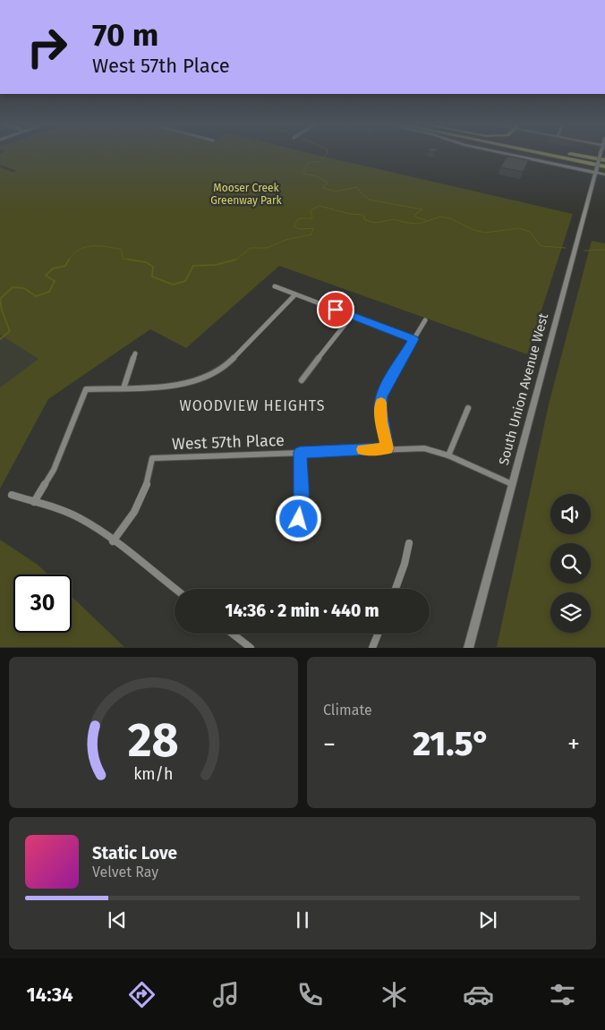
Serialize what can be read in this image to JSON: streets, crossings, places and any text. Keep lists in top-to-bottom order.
{
  "streets": {
    "street": ["South Union Avenue West", "West 57th Place"]
  },
  "crossings": [
    ["South Union Avenue West", "West 57th Place"]
  ],
  "districts": ["WOODVIEW HEIGHTS"],
  "parks": ["Mooser Creek Greenway Park"],
  "page": {
    "turn": ["70 m", "West 57th Place"],
    "limit": "30",
    "trip": "14:36 · 2 min · 440 m",
    "tile": "Climate",
    "heat": ["−", "21.5°", "+"],
    "song": ["Static Love", "Velvet Ray"],
    "tabs": "14:34",
    "gauge": ["28", "km/h"]
  }
}
